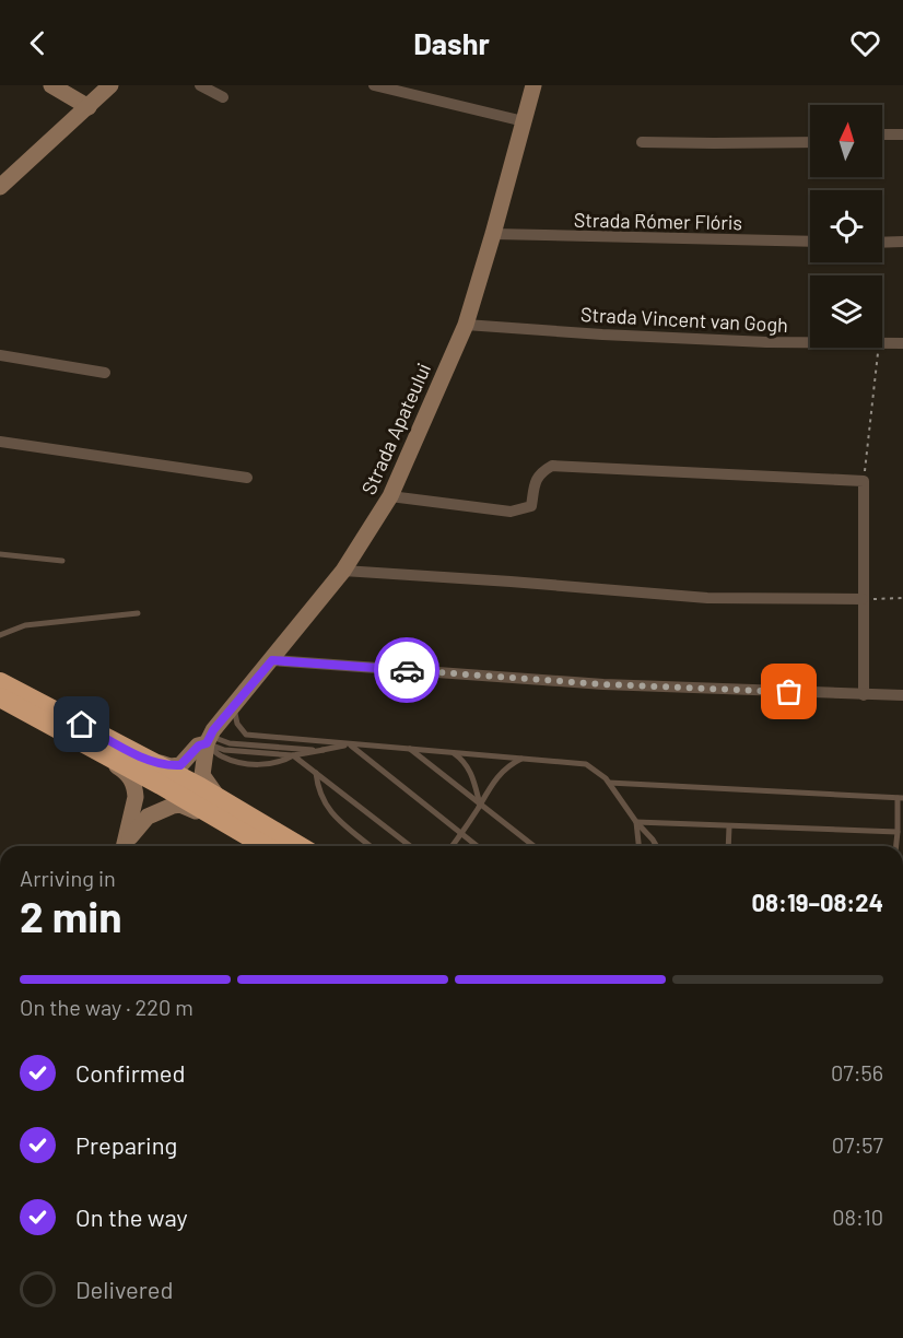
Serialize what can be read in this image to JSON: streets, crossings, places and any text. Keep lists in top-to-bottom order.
{
  "streets": {
    "street": ["Strada Rómer Flóris", "Strada Vincent van Gogh", "Strada Apateului"]
  },
  "crossings": [
    ["Strada Rómer Flóris", "Strada Apateului"],
    ["Strada Vincent van Gogh", "Strada Apateului"]
  ],
  "north": "top",
  "page": {
    "header": "Dashr",
    "heading": ["2 min", "Arriving in", "08:19–08:24"],
    "bar": "On the way · 220 m",
    "list": [
      ["Confirmed", "07:56"],
      ["Preparing", "07:57"],
      ["On the way", "08:10"],
      "Delivered"
    ]
  }
}
